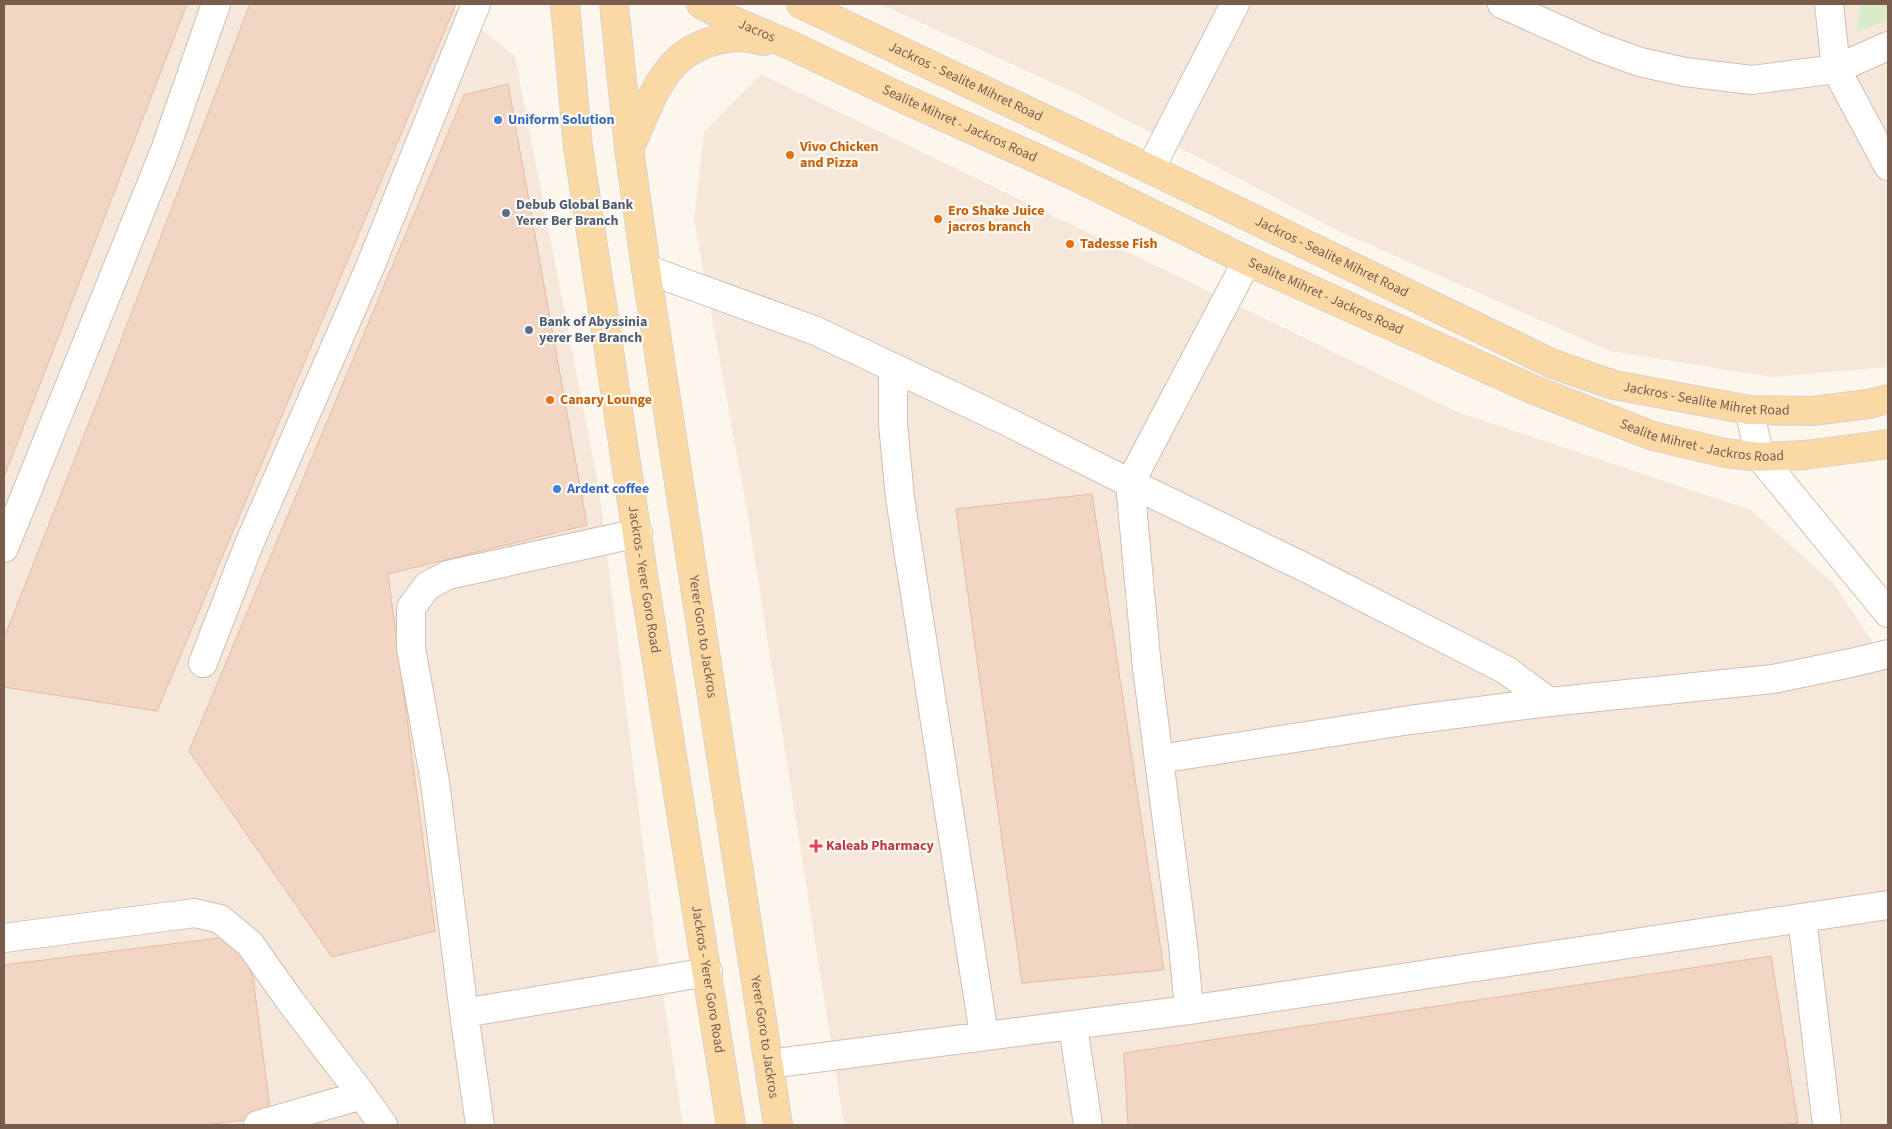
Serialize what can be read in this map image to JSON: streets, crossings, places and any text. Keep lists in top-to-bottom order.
{
  "streets": {
    "main road": [
      "Jacros",
      "Jackros - Sealite Mihret Road",
      "Sealite Mihret - Jackros Road",
      "Jackros - Yerer Goro Road",
      "Yerer Goro to Jackros"
    ]
  },
  "crossings": [
    ["Jacros", "Sealite Mihret - Jackros Road"]
  ],
  "places": {
    "other": [
      "Uniform Solution",
      "Vivo Chicken and Pizza",
      "Debub Global Bank Yerer Ber Branch",
      "Ero Shake Juice jacros branch",
      "Tadesse Fish",
      "Bank of Abyssinia yerer Ber Branch",
      "Canary Lounge",
      "Ardent coffee"
    ],
    "health": ["Kaleab Pharmacy"]
  }
}
